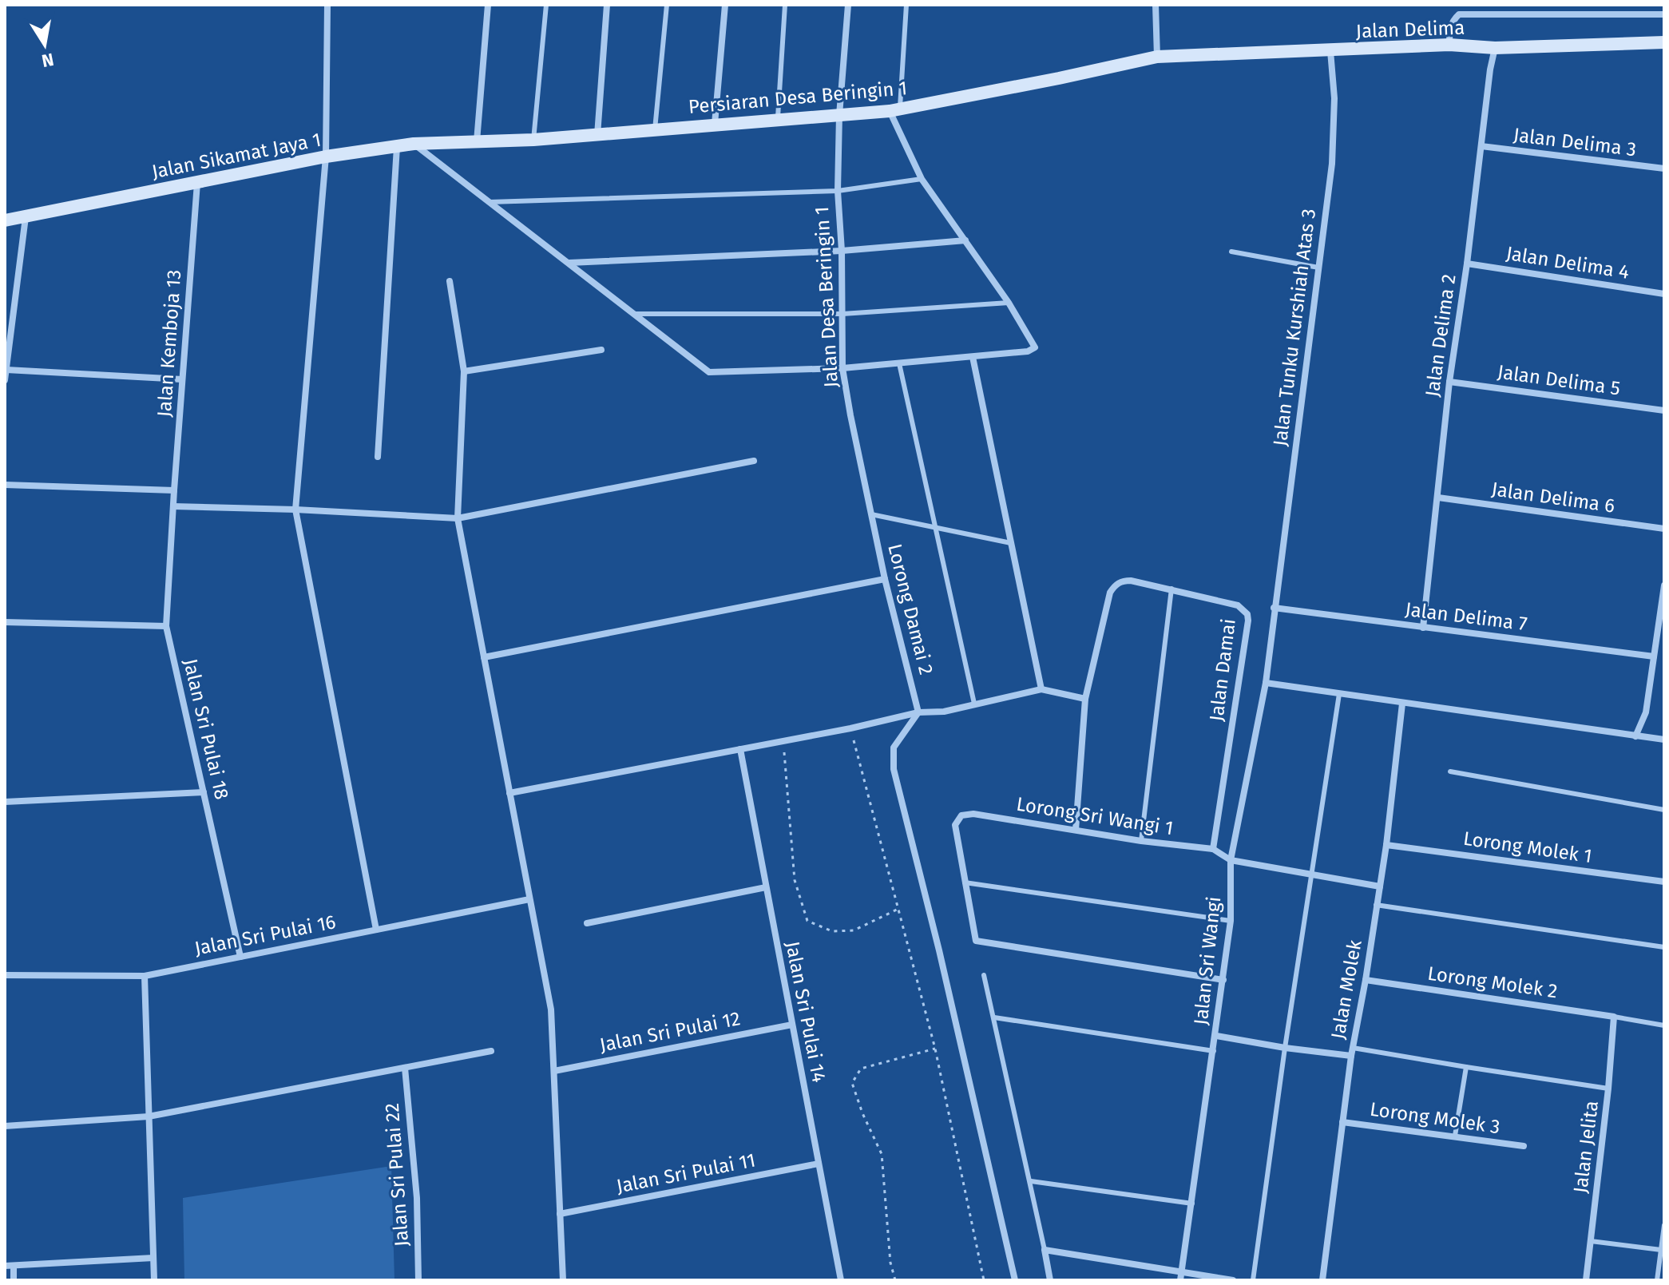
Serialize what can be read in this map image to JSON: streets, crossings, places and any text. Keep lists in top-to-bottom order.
{
  "streets": {
    "main road": ["Jalan Delima", "Persiaran Desa Beringin 1", "Jalan Sikamat Jaya 1"],
    "street": [
      "Jalan Delima 3",
      "Jalan Delima 4",
      "Jalan Desa Beringin 1",
      "Jalan Tunku Kurshiah Atas 3",
      "Jalan Delima 2",
      "Jalan Kemboja 13",
      "Jalan Delima 5",
      "Jalan Delima 6",
      "Lorong Damai 2",
      "Jalan Delima 7",
      "Jalan Damai",
      "Jalan Sri Pulai 18",
      "Lorong Sri Wangi 1",
      "Lorong Molek 1",
      "Jalan Sri Pulai 16",
      "Jalan Sri Wangi",
      "Lorong Molek 2",
      "Jalan Molek",
      "Jalan Sri Pulai 14",
      "Jalan Sri Pulai 12",
      "Lorong Molek 3",
      "Jalan Jelita",
      "Jalan Sri Pulai 11",
      "Jalan Sri Pulai 22"
    ]
  },
  "crossings": [
    ["Jalan Delima", "Persiaran Desa Beringin 1"],
    ["Jalan Delima", "Jalan Tunku Kurshiah Atas 3"],
    ["Jalan Delima", "Jalan Delima 2"],
    ["Persiaran Desa Beringin 1", "Jalan Sikamat Jaya 1"],
    ["Persiaran Desa Beringin 1", "Jalan Desa Beringin 1"],
    ["Jalan Delima 3", "Jalan Delima 2"],
    ["Jalan Sikamat Jaya 1", "Jalan Kemboja 13"],
    ["Jalan Delima 4", "Jalan Delima 2"],
    ["Jalan Desa Beringin 1", "Lorong Damai 2"],
    ["Jalan Tunku Kurshiah Atas 3", "Jalan Delima 7"],
    ["Jalan Tunku Kurshiah Atas 3", "Jalan Sri Wangi"],
    ["Jalan Delima 2", "Jalan Delima 5"],
    ["Jalan Delima 2", "Jalan Delima 6"],
    ["Jalan Delima 2", "Jalan Delima 7"],
    ["Jalan Kemboja 13", "Jalan Sri Pulai 18"],
    ["Jalan Delima 7", "Jalan Sri Wangi"],
    ["Jalan Damai", "Lorong Sri Wangi 1"],
    ["Jalan Sri Pulai 18", "Jalan Sri Pulai 16"],
    ["Lorong Sri Wangi 1", "Jalan Sri Wangi"],
    ["Lorong Molek 1", "Jalan Molek"],
    ["Lorong Molek 2", "Jalan Molek"],
    ["Lorong Molek 2", "Jalan Jelita"],
    ["Jalan Molek", "Lorong Molek 3"],
    ["Jalan Sri Pulai 14", "Jalan Sri Pulai 12"],
    ["Jalan Sri Pulai 14", "Jalan Sri Pulai 11"]
  ],
  "north": "bottom"
}
